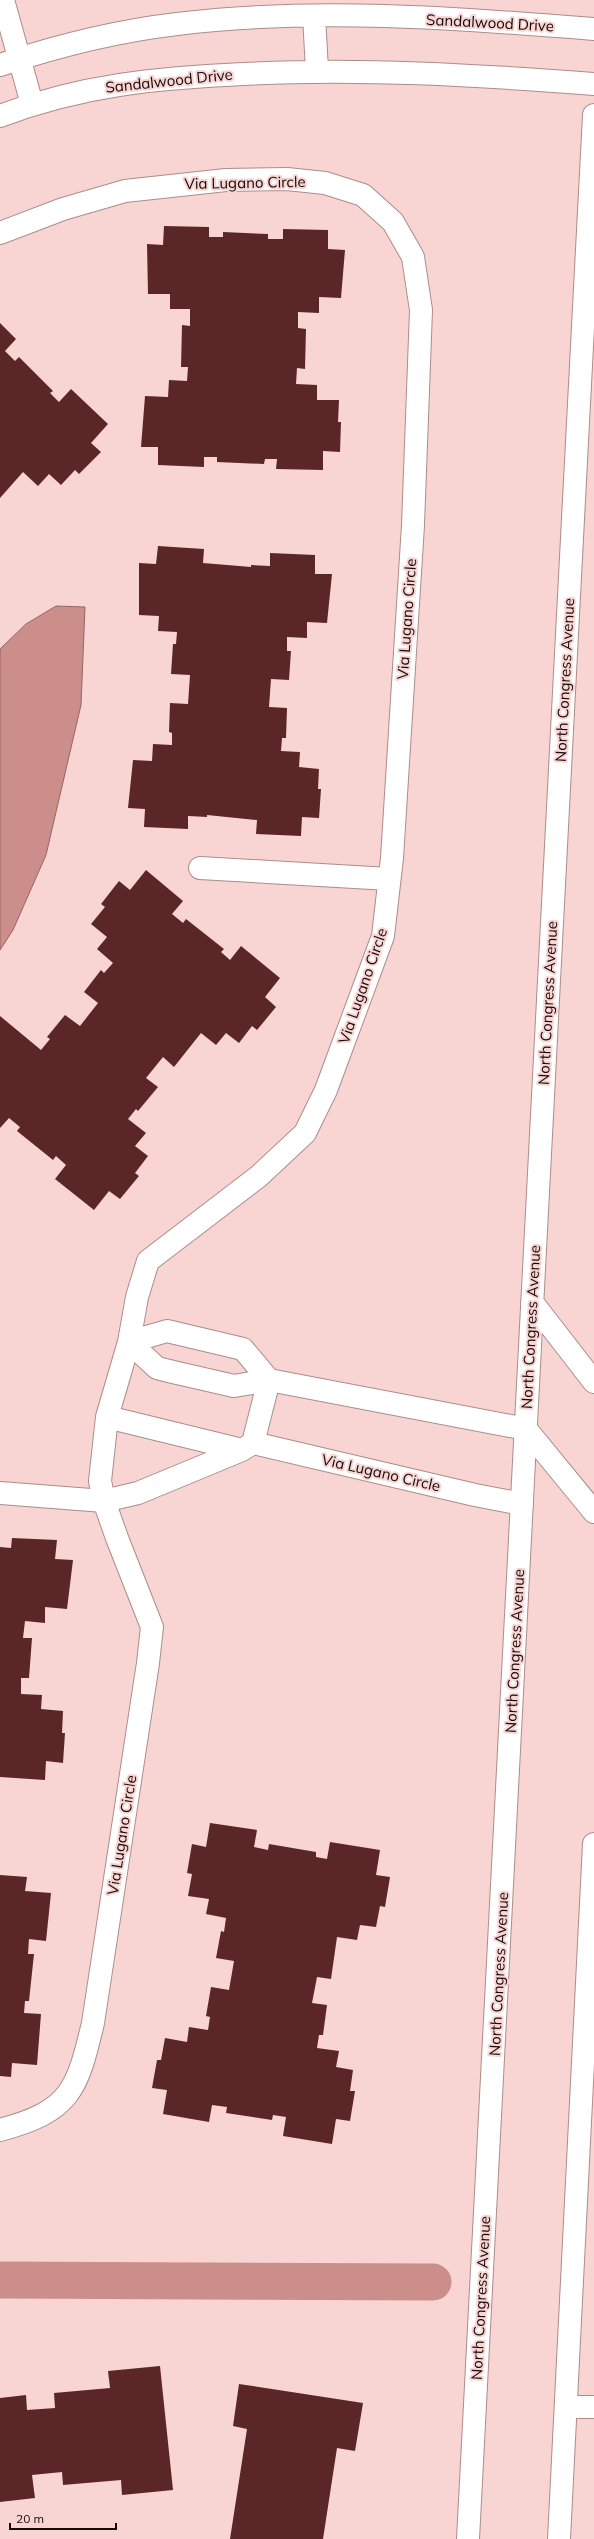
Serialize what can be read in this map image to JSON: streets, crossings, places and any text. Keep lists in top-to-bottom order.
{
  "streets": {
    "street": ["Sandalwood Drive", "Via Lugano Circle", "North Congress Avenue"]
  },
  "crossings": [
    ["Via Lugano Circle", "North Congress Avenue"]
  ],
  "scale_bar": "20 m"
}
